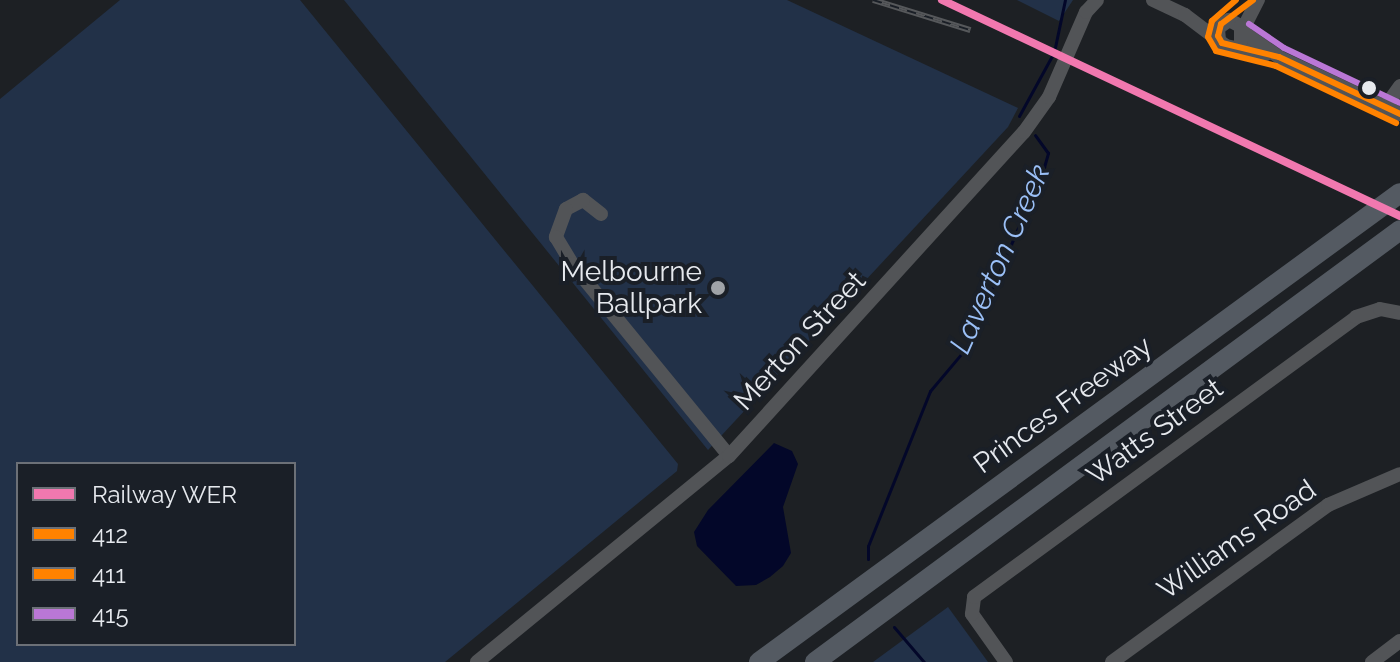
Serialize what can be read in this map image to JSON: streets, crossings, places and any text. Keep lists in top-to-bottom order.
{
  "streets": {
    "highway": ["Princes Freeway"],
    "street": ["Merton Street", "Watts Street", "Williams Road"]
  },
  "water": ["Laverton Creek"],
  "places": ["Melbourne Ballpark"],
  "lines": [
    "rail line WER",
    "transit line 412",
    "transit line 411",
    "transit line 415"
  ],
  "legend": [
    "Railway WER",
    "412",
    "411",
    "415"
  ]
}
